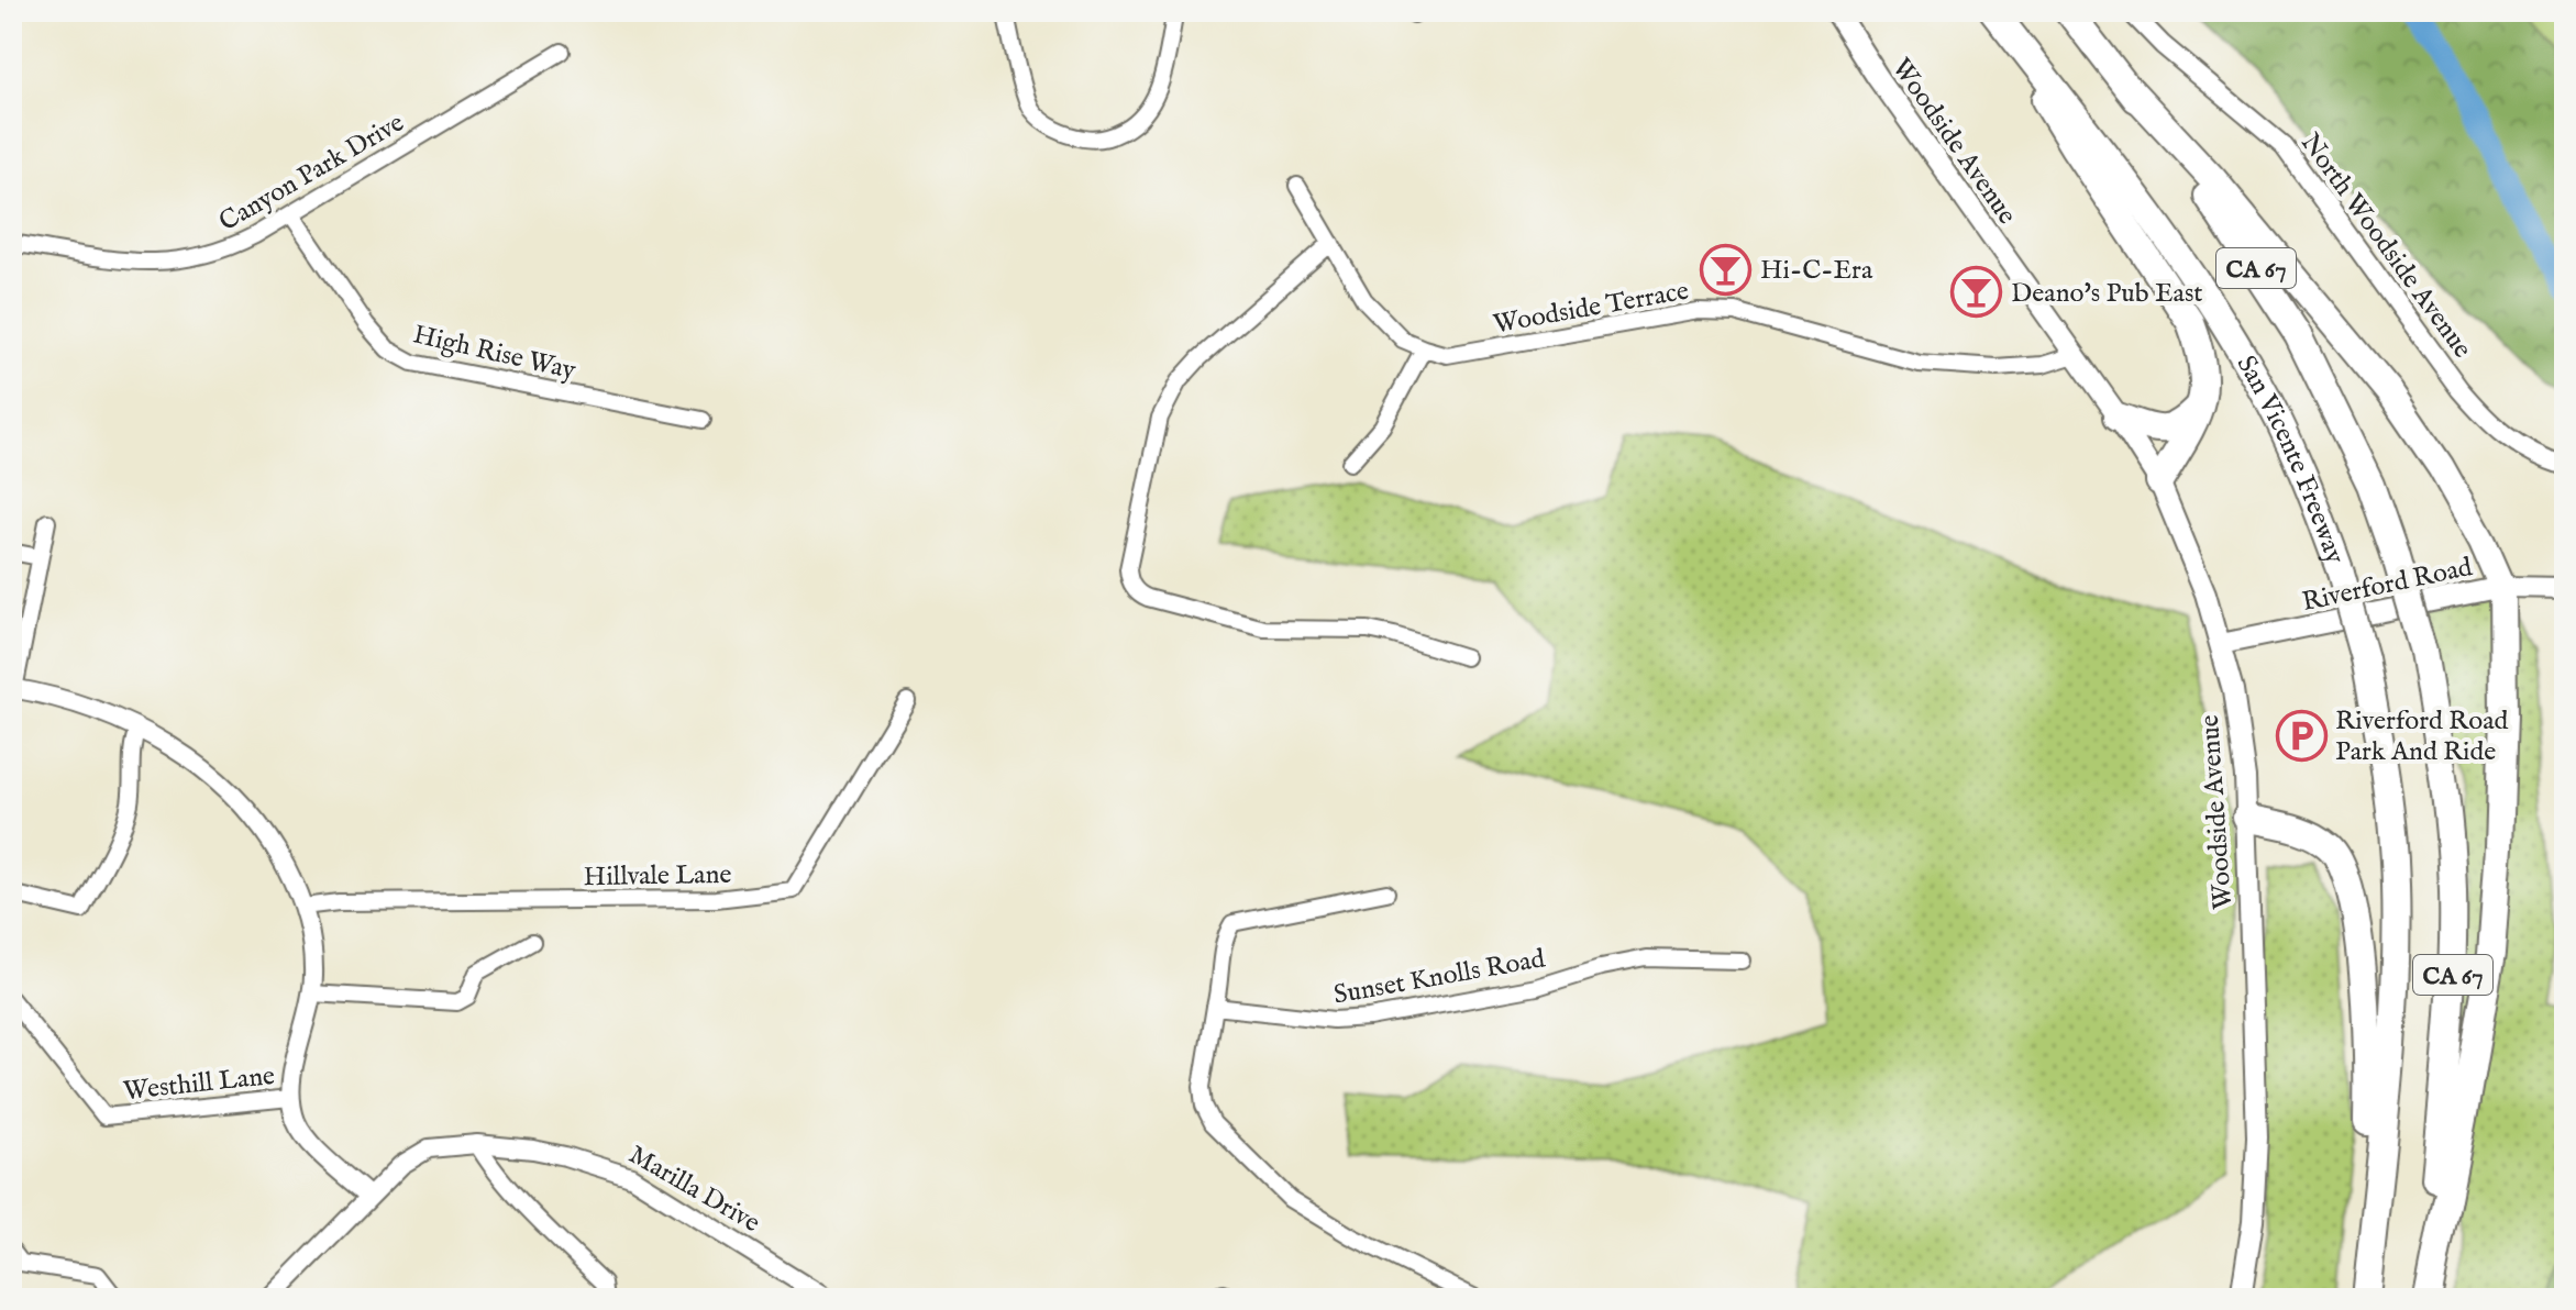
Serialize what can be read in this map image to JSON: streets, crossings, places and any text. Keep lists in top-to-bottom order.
{
  "streets": {
    "highway": ["CA 67", "San Vicente Freeway"],
    "main road": ["Woodside Avenue", "Riverford Road"],
    "street": [
      "Canyon Park Drive",
      "North Woodside Avenue",
      "Woodside Terrace",
      "High Rise Way",
      "Hillvale Lane",
      "Sunset Knolls Road",
      "Westhill Lane",
      "Marilla Drive"
    ]
  },
  "crossings": [
    ["Woodside Avenue", "Woodside Terrace"],
    ["Woodside Avenue", "Riverford Road"],
    ["Canyon Park Drive", "High Rise Way"]
  ],
  "places": {
    "bar": ["Hi-C-Era", "Deano's Pub East"],
    "parking": ["Riverford Road Park And Ride"]
  }
}
